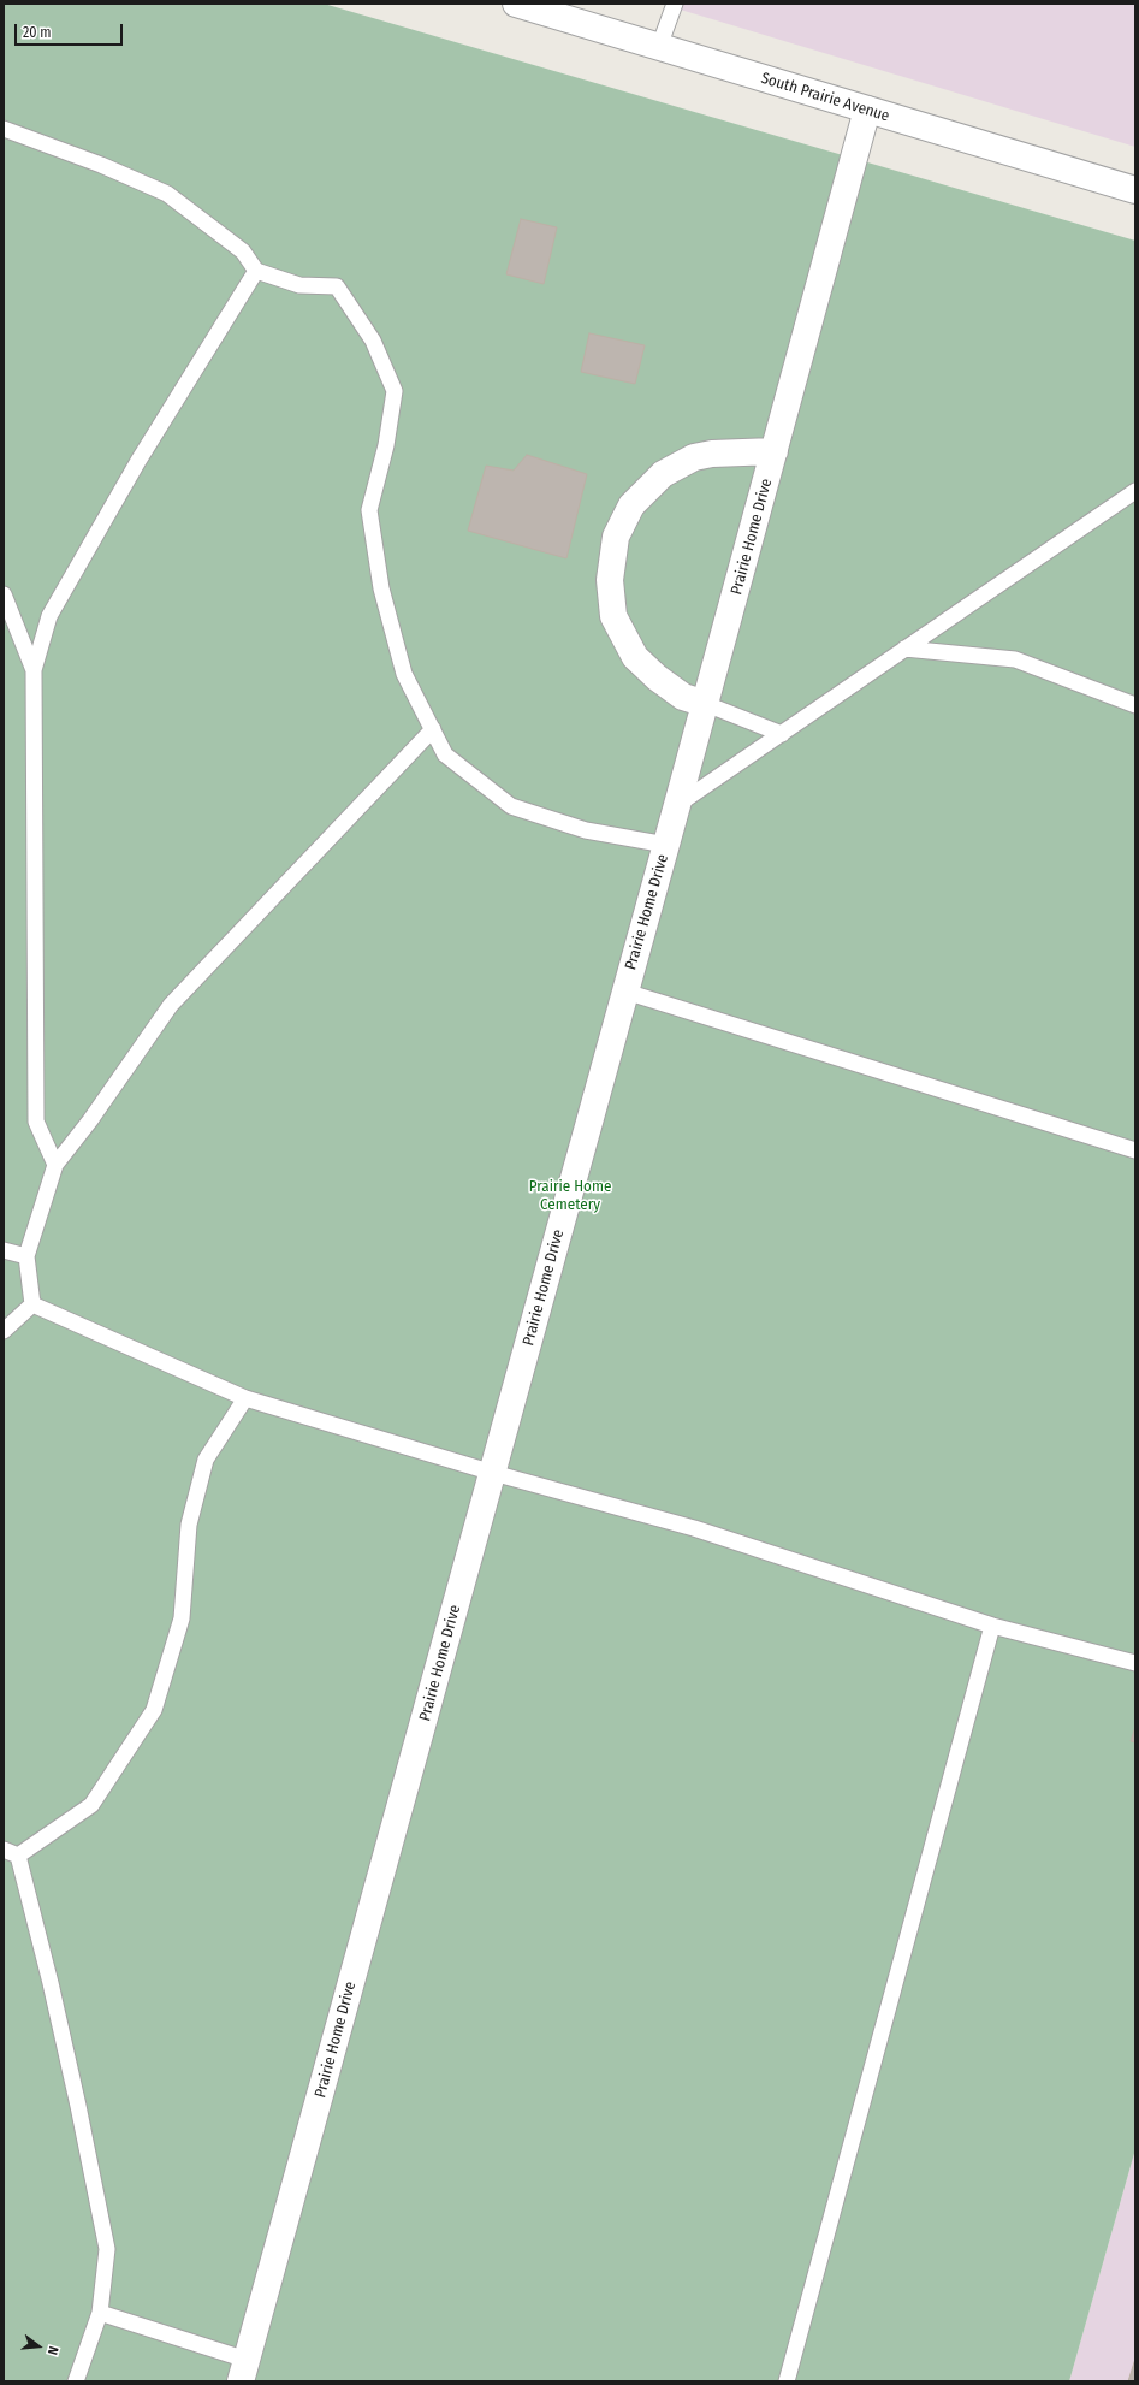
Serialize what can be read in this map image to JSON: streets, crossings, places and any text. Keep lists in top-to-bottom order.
{
  "streets": {
    "street": ["South Prairie Avenue", "Prairie Home Drive"]
  },
  "crossings": [
    ["South Prairie Avenue", "Prairie Home Drive"]
  ],
  "parks": ["Prairie Home Cemetery"],
  "scale_bar": "20 m",
  "north": "right"
}
